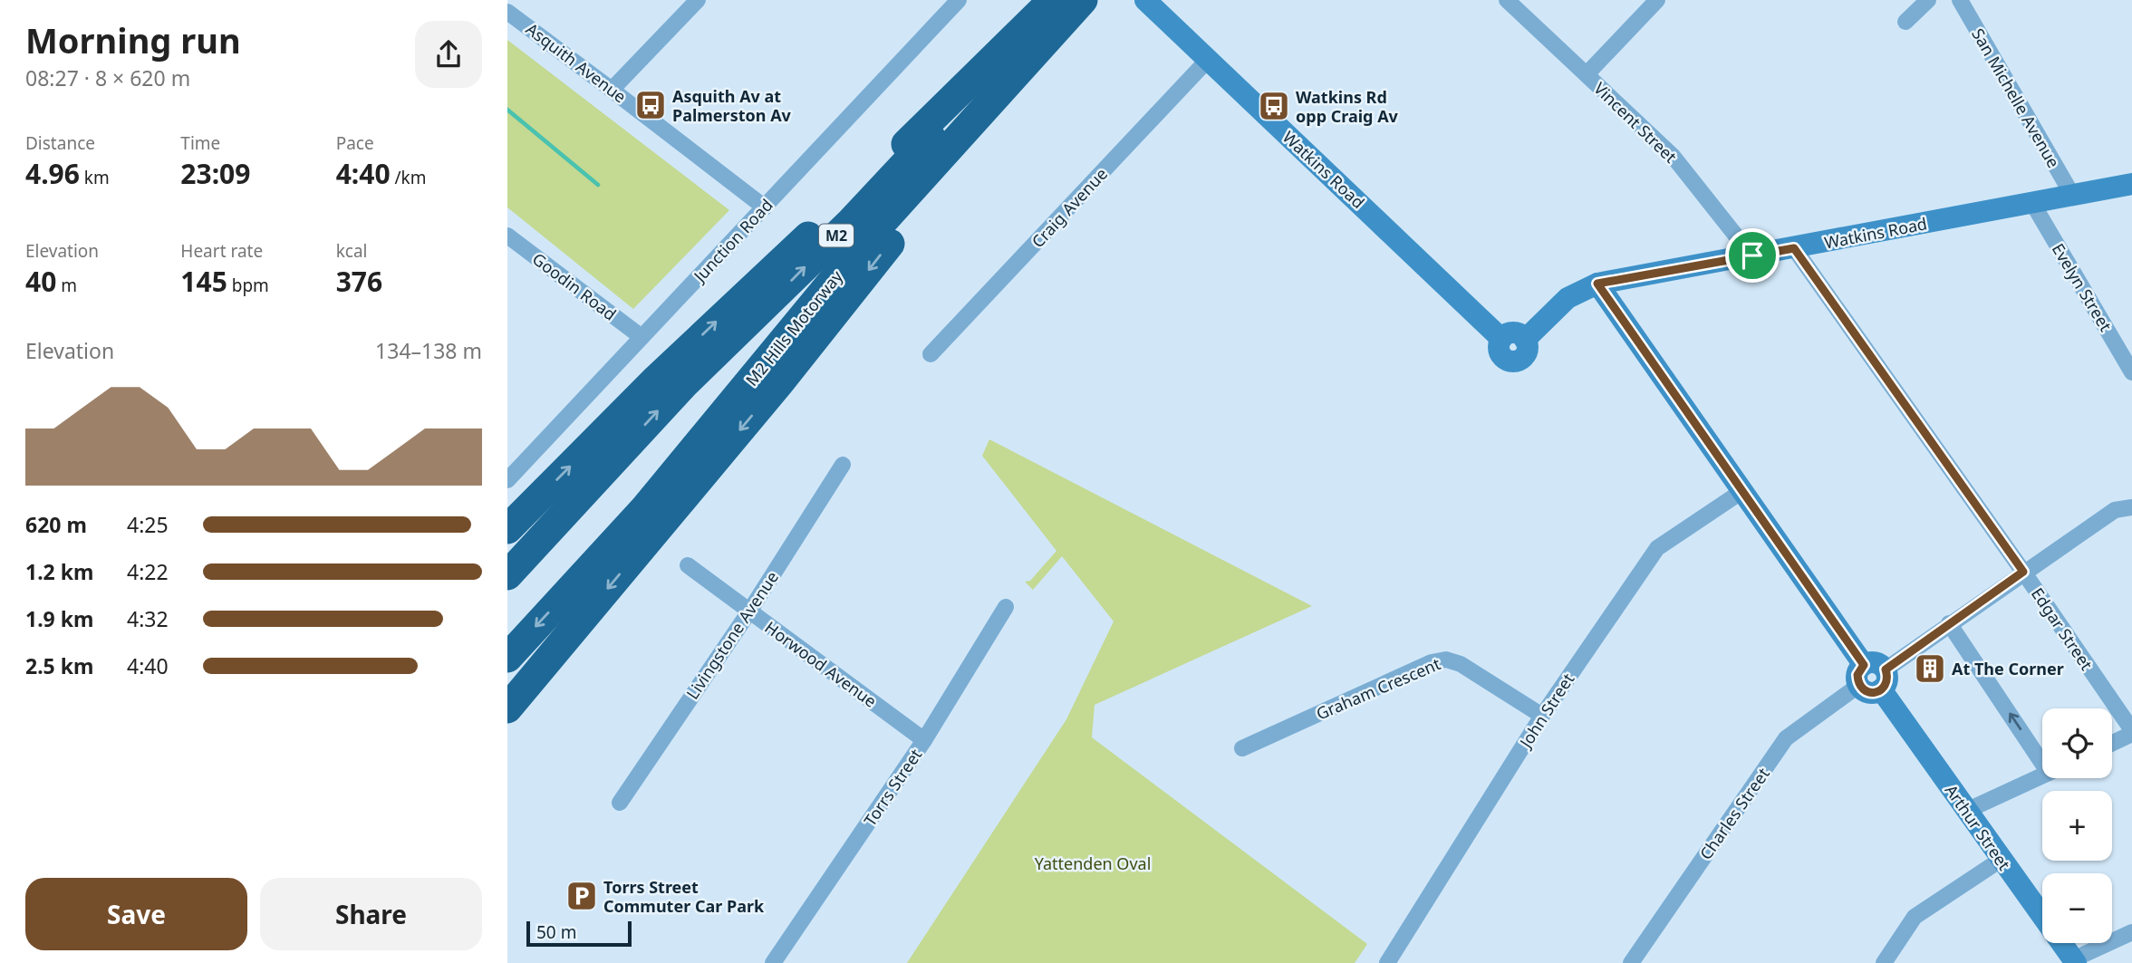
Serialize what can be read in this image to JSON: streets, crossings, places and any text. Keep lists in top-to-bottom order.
{
  "streets": {
    "highway": ["M2", "M2 Hills Motorway"],
    "street": [
      "Asquith Avenue",
      "San Michelle Avenue",
      "Vincent Street",
      "Watkins Road",
      "Craig Avenue",
      "Junction Road",
      "Goodin Road",
      "Evelyn Street",
      "Edgar Street",
      "Livingstone Avenue",
      "Horwood Avenue",
      "Graham Crescent",
      "John Street",
      "Torrs Street",
      "Charles Street",
      "Arthur Street"
    ]
  },
  "crossings": [
    ["Asquith Avenue", "Junction Road"],
    ["San Michelle Avenue", "Watkins Road"],
    ["Vincent Street", "Watkins Road"],
    ["Watkins Road", "Craig Avenue"],
    ["Watkins Road", "Evelyn Street"],
    ["Watkins Road", "Edgar Street"],
    ["Watkins Road", "Arthur Street"],
    ["Junction Road", "Goodin Road"],
    ["Edgar Street", "Charles Street"],
    ["Livingstone Avenue", "Horwood Avenue"],
    ["Horwood Avenue", "Torrs Street"],
    ["Graham Crescent", "John Street"],
    ["John Street", "Arthur Street"],
    ["Charles Street", "Arthur Street"]
  ],
  "parks": ["Yattenden Oval"],
  "places": {
    "bus stop": ["Asquith Av at Palmerston Av", "Watkins Rd opp Craig Av"],
    "building": ["At The Corner"],
    "parking": ["Torrs Street Commuter Car Park"]
  },
  "scale_bar": "50 m",
  "page": {
    "heading": ["Morning run", "08:27 · 8 × 620 m"],
    "stats": [
      ["Distance", "4.96 km"],
      ["Time", "23:09"],
      ["Pace", "4:40 /km"],
      ["Elevation", "40 m"],
      ["Heart rate", "145 bpm"],
      ["kcal", "376"]
    ],
    "chart": ["Elevation", "134–138 m"],
    "list": [
      {
        "name": "620 m",
        "note": "4:25"
      },
      {
        "name": "1.2 km",
        "note": "4:22"
      },
      {
        "name": "1.9 km",
        "note": "4:32"
      },
      {
        "name": "2.5 km",
        "note": "4:40"
      }
    ],
    "map_buttons": ["+", "−"],
    "buttons": ["Save", "Share"],
    "scale": "50 m"
  }
}
